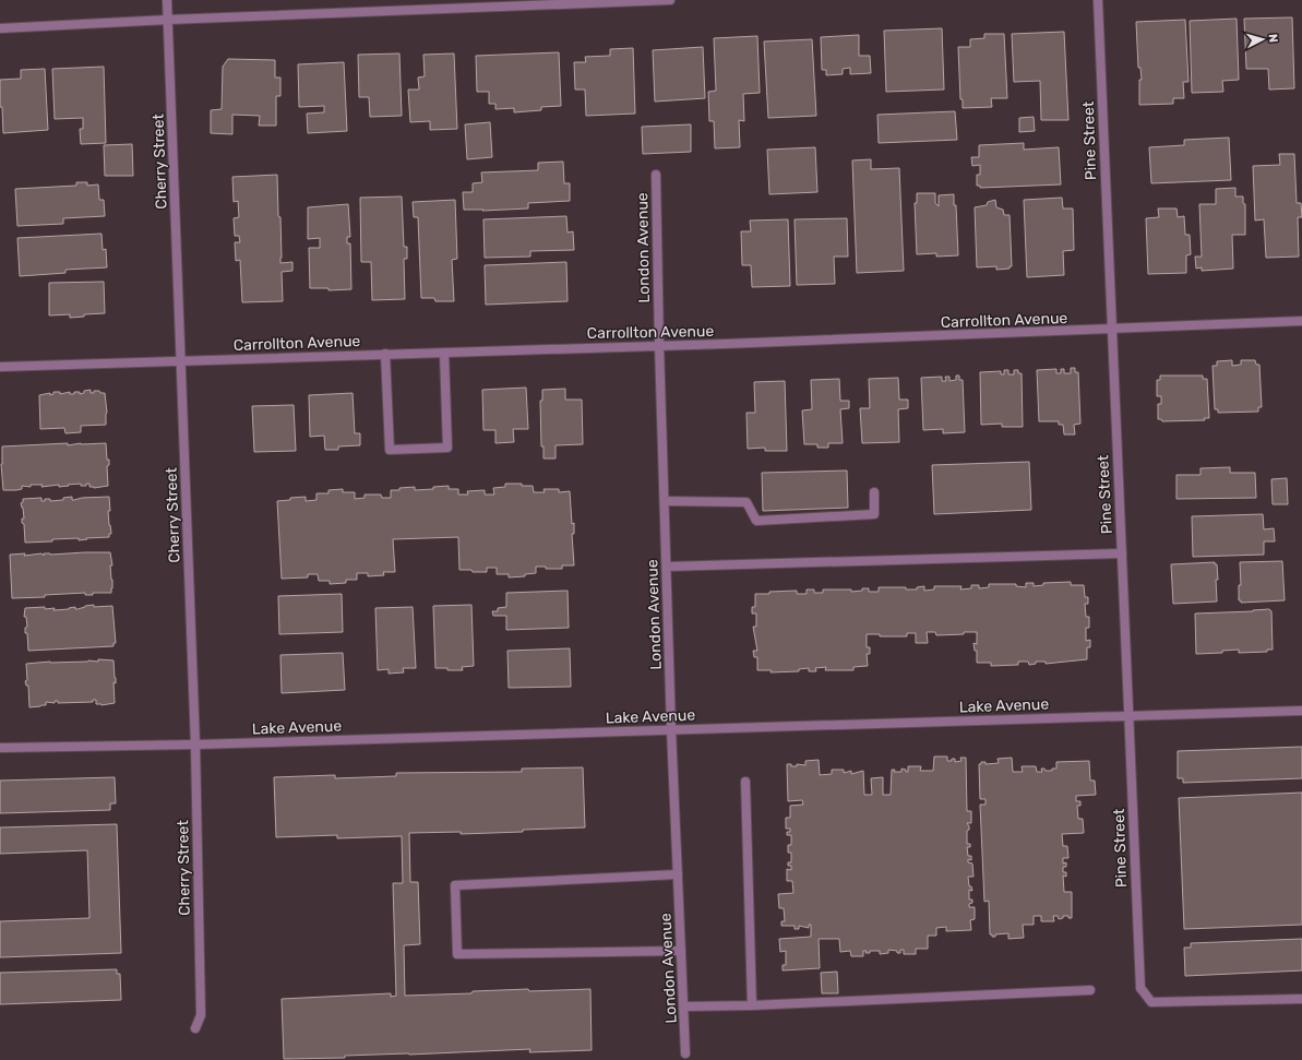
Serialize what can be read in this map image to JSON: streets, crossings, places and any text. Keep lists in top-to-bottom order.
{
  "streets": {
    "street": [
      "Pine Street",
      "Cherry Street",
      "London Avenue",
      "Carrollton Avenue",
      "Lake Avenue"
    ]
  },
  "crossings": [
    ["Pine Street", "Carrollton Avenue"],
    ["Pine Street", "Lake Avenue"],
    ["Cherry Street", "Carrollton Avenue"],
    ["Cherry Street", "Lake Avenue"],
    ["London Avenue", "Carrollton Avenue"],
    ["London Avenue", "Lake Avenue"]
  ],
  "north": "right"
}
